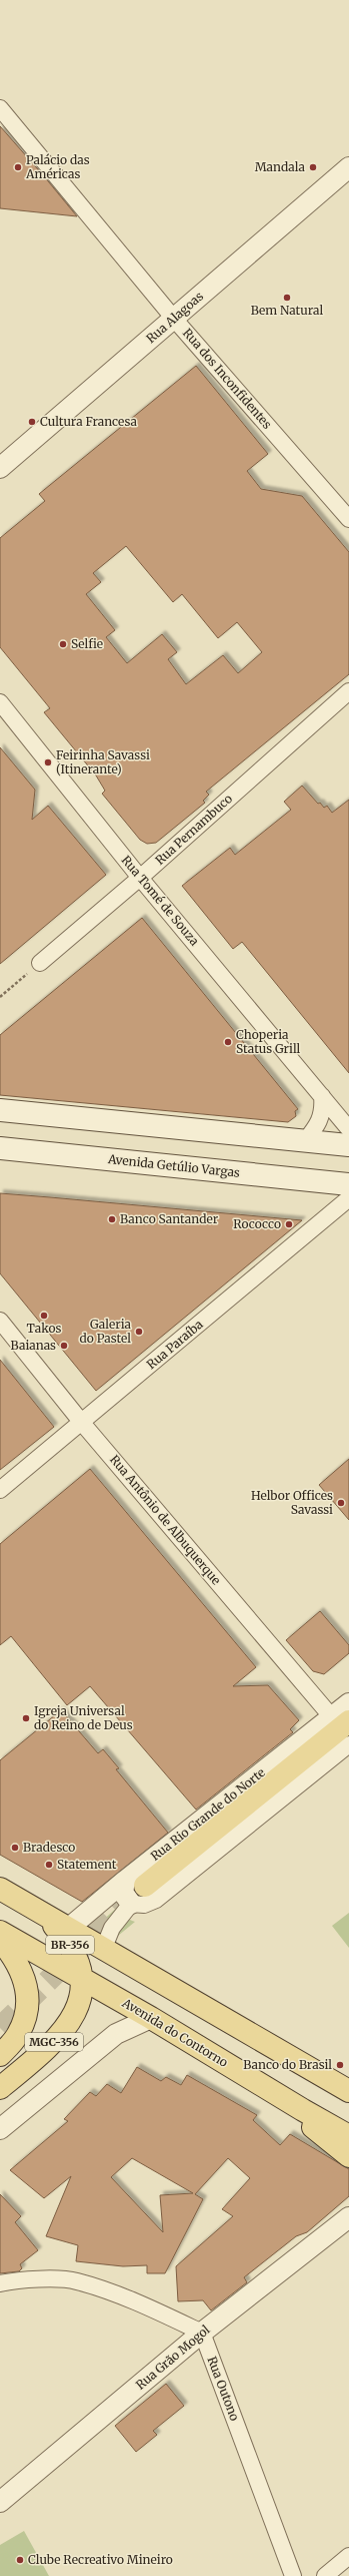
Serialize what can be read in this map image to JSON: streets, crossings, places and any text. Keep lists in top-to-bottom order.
{
  "streets": {
    "main road": [
      "Avenida Getúlio Vargas",
      "BR-356",
      "Avenida do Contorno",
      "MGC-356"
    ],
    "street": [
      "Rua Alagoas",
      "Rua dos Inconfidentes",
      "Rua Pernambuco",
      "Rua Tomé de Souza",
      "Rua Paraíba",
      "Rua Antônio de Albuquerque",
      "Rua Grão Mogol",
      "Rua Outono"
    ]
  },
  "crossings": [
    ["Rua Alagoas", "Rua dos Inconfidentes"],
    ["Rua Pernambuco", "Rua Tomé de Souza"],
    ["Rua Paraíba", "Rua Antônio de Albuquerque"],
    ["BR-356", "Avenida do Contorno"],
    ["BR-356", "MGC-356"],
    ["Avenida do Contorno", "MGC-356"],
    ["Rua Grão Mogol", "Rua Outono"]
  ],
  "places": [
    "Palácio das Américas",
    "Mandala",
    "Bem Natural",
    "Cultura Francesa",
    "Selfie",
    "Feirinha Savassi (Itinerante)",
    "Choperia Status Grill",
    "Banco Santander",
    "Rococco",
    "Takos",
    "Galeria do Pastel",
    "Baianas",
    "Helbor Offices Savassi",
    "Igreja Universal do Reino de Deus",
    "Bradesco",
    "Statement",
    "Banco do Brasil",
    "Clube Recreativo Mineiro"
  ]
}
